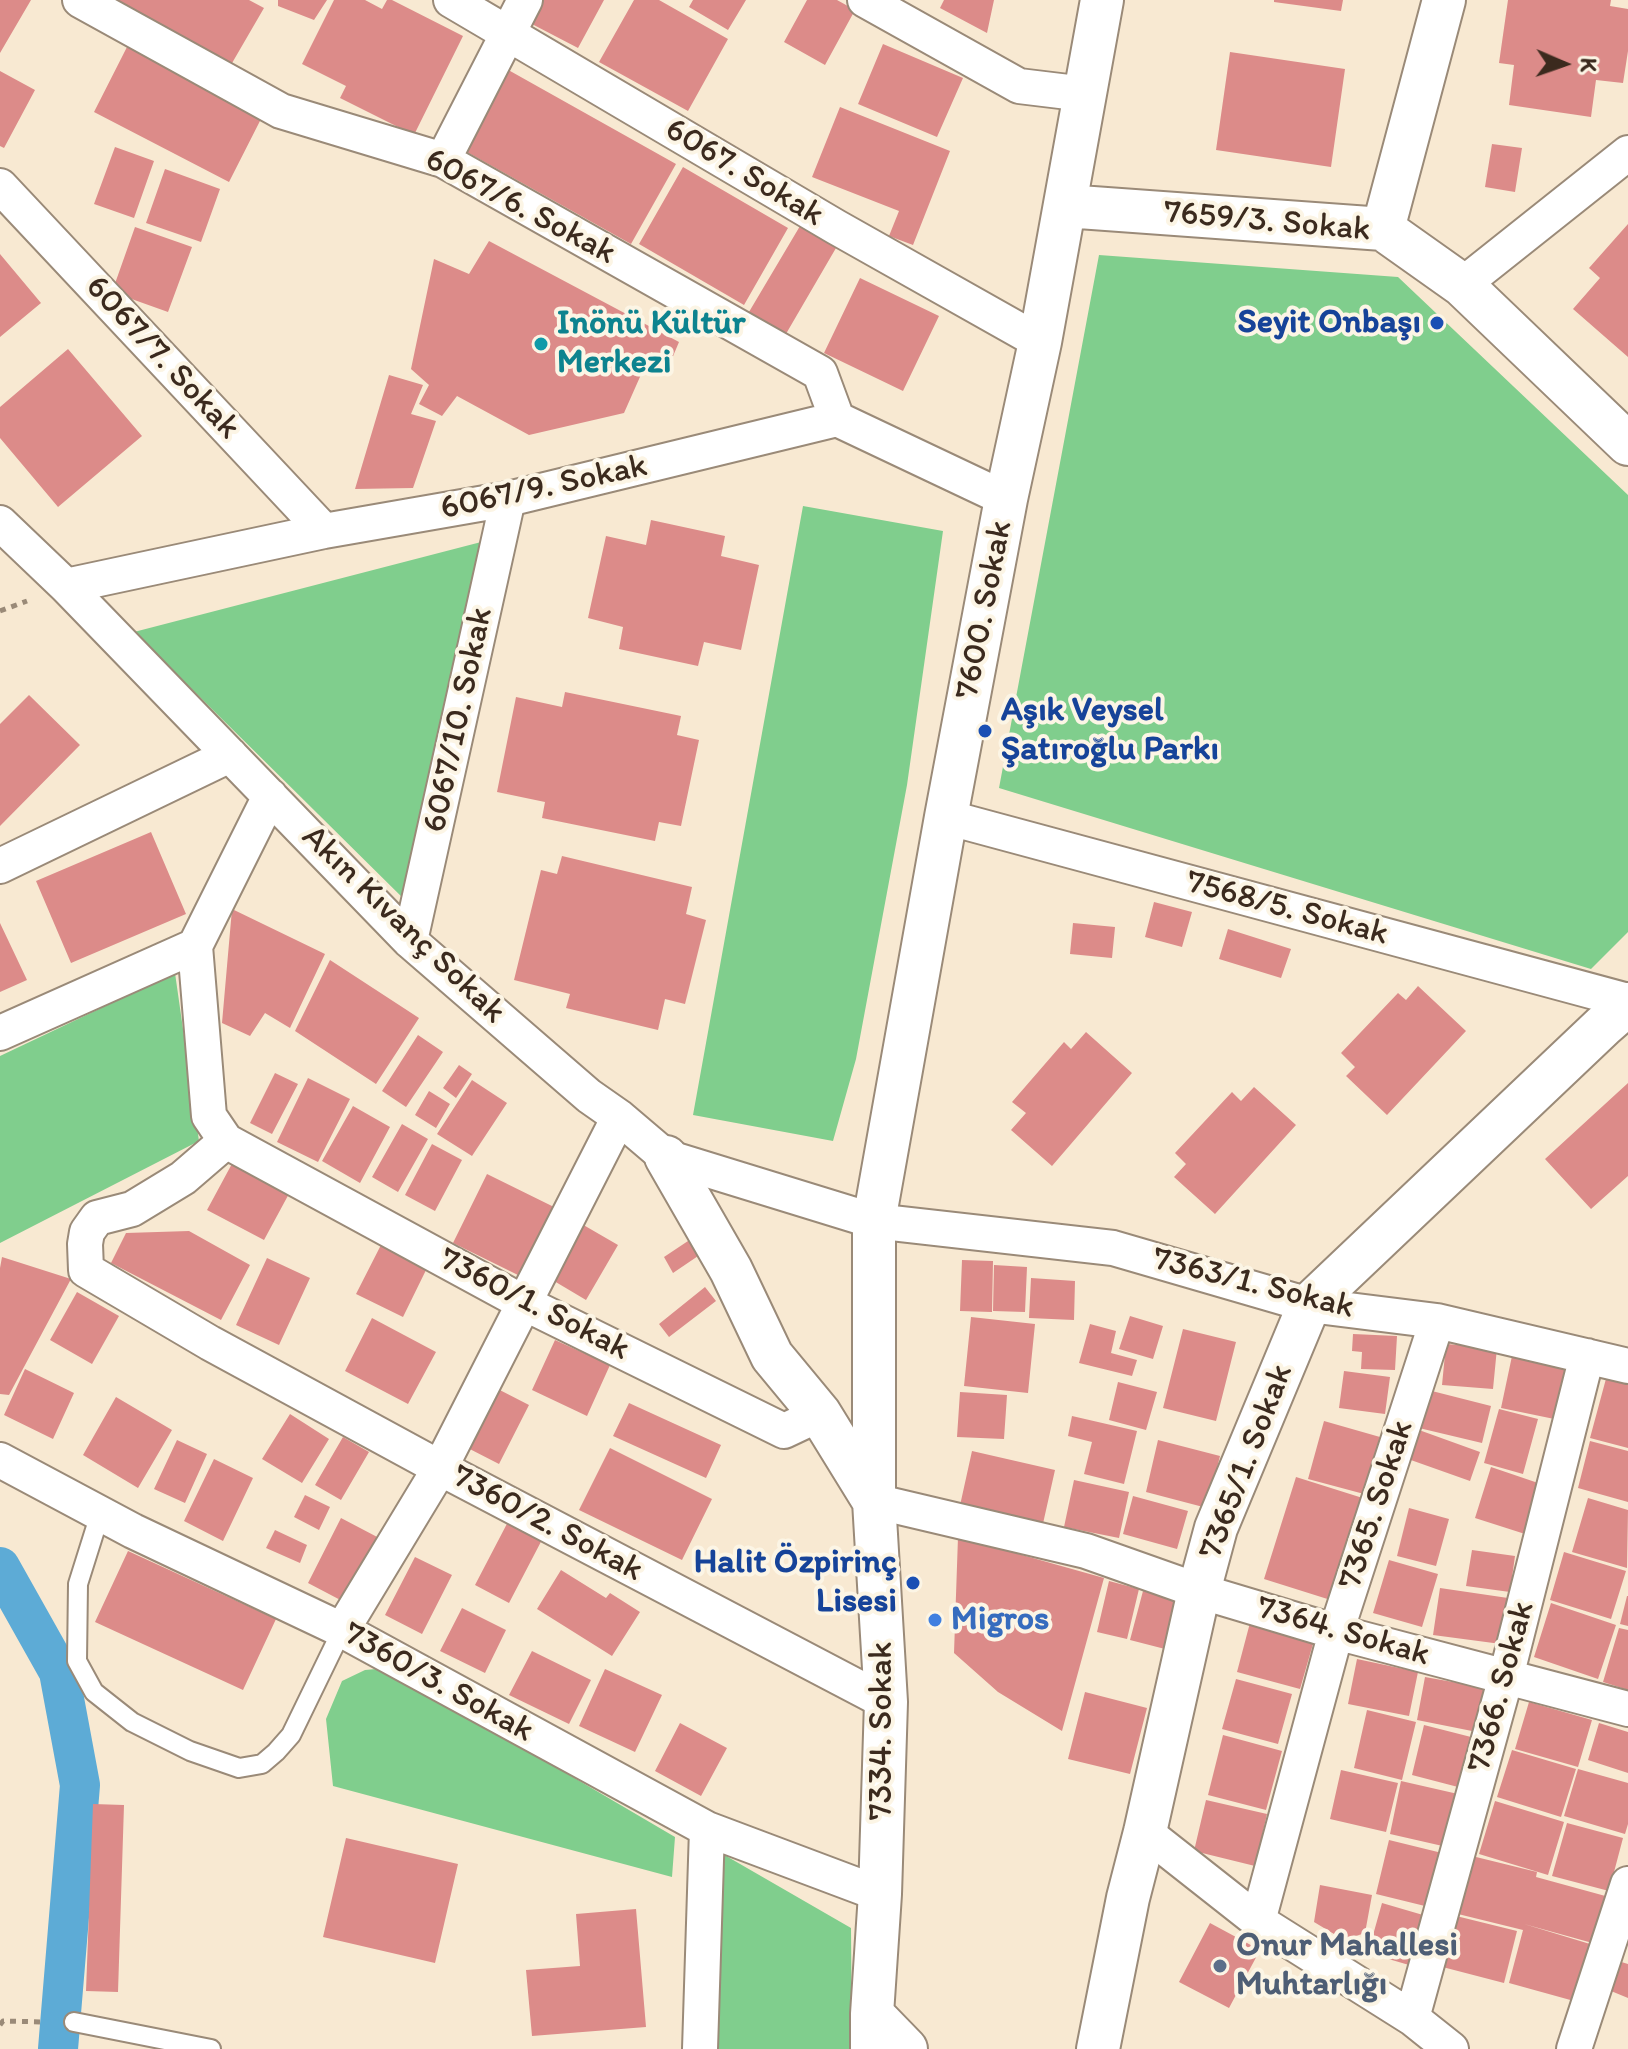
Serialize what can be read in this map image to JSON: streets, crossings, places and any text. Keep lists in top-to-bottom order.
{
  "streets": {
    "street": [
      "6067. Sokak",
      "6067/6. Sokak",
      "7659/3. Sokak",
      "6067/7. Sokak",
      "6067/9. Sokak",
      "7600. Sokak",
      "6067/10. Sokak",
      "7568/5. Sokak",
      "Akın Kıvanç Sokak",
      "7363/1. Sokak",
      "7360/1. Sokak",
      "7365/1. Sokak",
      "7365. Sokak",
      "7360/2. Sokak",
      "7364. Sokak",
      "7360/3. Sokak",
      "7366. Sokak",
      "7334. Sokak"
    ]
  },
  "crossings": [
    ["6067. Sokak", "7600. Sokak"],
    ["6067/6. Sokak", "6067/9. Sokak"],
    ["7659/3. Sokak", "7600. Sokak"],
    ["6067/7. Sokak", "6067/9. Sokak"],
    ["6067/9. Sokak", "6067/10. Sokak"],
    ["6067/9. Sokak", "Akın Kıvanç Sokak"],
    ["7600. Sokak", "7568/5. Sokak"],
    ["7600. Sokak", "Akın Kıvanç Sokak"],
    ["7600. Sokak", "7363/1. Sokak"],
    ["7600. Sokak", "7334. Sokak"],
    ["6067/10. Sokak", "Akın Kıvanç Sokak"],
    ["7568/5. Sokak", "7365/1. Sokak"],
    ["Akın Kıvanç Sokak", "7363/1. Sokak"],
    ["Akın Kıvanç Sokak", "7334. Sokak"],
    ["7363/1. Sokak", "7365/1. Sokak"],
    ["7363/1. Sokak", "7365. Sokak"],
    ["7363/1. Sokak", "7366. Sokak"],
    ["7363/1. Sokak", "7334. Sokak"],
    ["7360/1. Sokak", "7360/2. Sokak"],
    ["7365/1. Sokak", "7364. Sokak"],
    ["7365. Sokak", "7364. Sokak"],
    ["7360/2. Sokak", "7334. Sokak"],
    ["7364. Sokak", "7366. Sokak"],
    ["7364. Sokak", "7334. Sokak"],
    ["7360/3. Sokak", "7334. Sokak"]
  ],
  "places": [
    "Seyit Onbaşı",
    "Inönü Kültür Merkezi",
    "Aşık Veysel Şatıroğlu Parkı",
    "Halit Özpirinç Lisesi",
    "Migros",
    "Onur Mahallesi Muhtarlığı"
  ],
  "north": "right"
}
